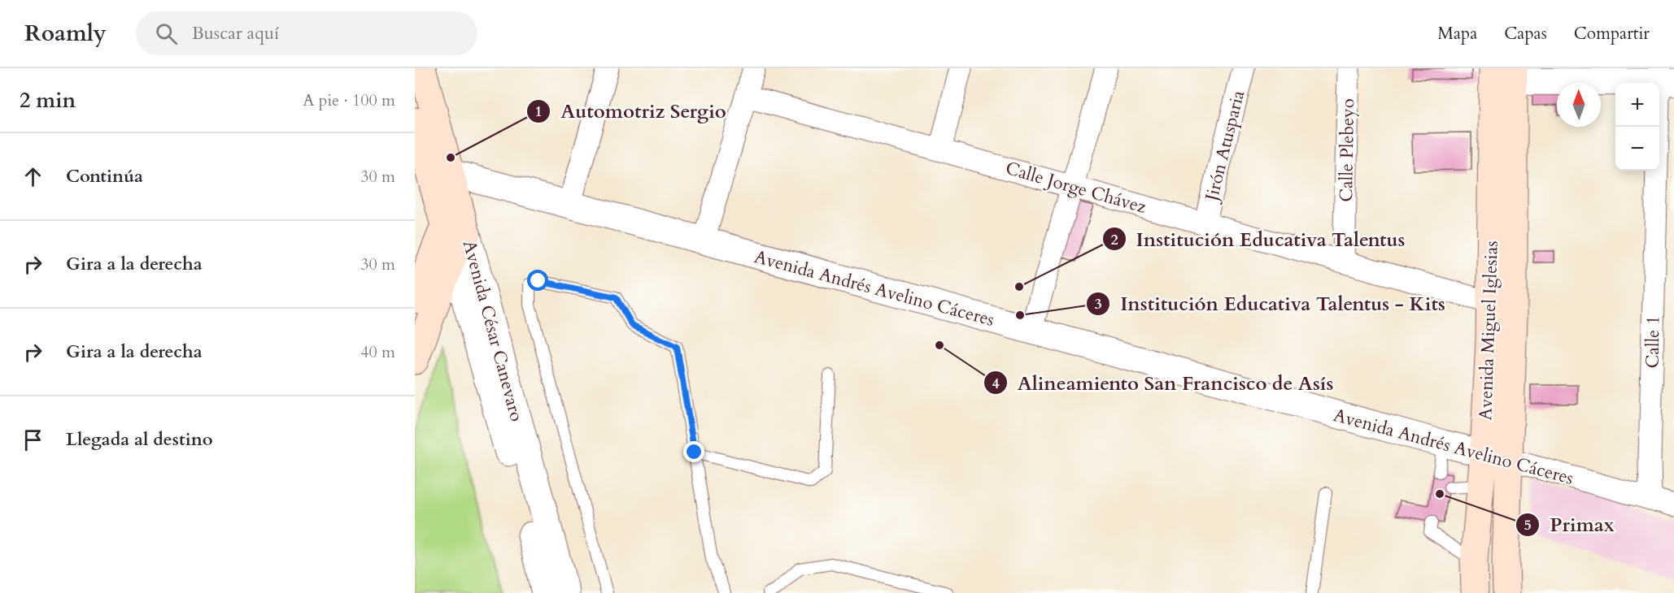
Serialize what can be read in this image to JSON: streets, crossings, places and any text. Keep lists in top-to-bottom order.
{
  "streets": {
    "main road": ["Avenida César Canevaro", "Avenida Miguel Iglesias"],
    "street": [
      "Jirón Atusparia",
      "Calle Plebeyo",
      "Calle Jorge Chávez",
      "Avenida Andrés Avelino Cáceres",
      "Calle 1"
    ]
  },
  "crossings": [
    ["Jirón Atusparia", "Calle Jorge Chávez"],
    ["Calle Plebeyo", "Calle Jorge Chávez"],
    ["Calle Jorge Chávez", "Avenida Miguel Iglesias"],
    ["Avenida Andrés Avelino Cáceres", "Avenida César Canevaro"],
    ["Avenida Andrés Avelino Cáceres", "Avenida Miguel Iglesias"],
    ["Avenida Andrés Avelino Cáceres", "Calle 1"]
  ],
  "places": [
    "Automotriz Sergio",
    "Institución Educativa Talentus",
    "Institución Educativa Talentus - Kits",
    "Alineamiento San Francisco de Asís",
    "Primax"
  ],
  "north": "top",
  "page": {
    "header": "Roamly",
    "search": "Buscar aquí",
    "nav": ["Mapa", "Capas", "Compartir"],
    "heading": ["2 min", "A pie · 100 m"],
    "map_buttons": ["+", "−"],
    "list": [
      ["Continúa", "30 m"],
      ["Gira a la derecha", "30 m"],
      ["Gira a la derecha", "40 m"],
      "Llegada al destino"
    ]
  }
}
